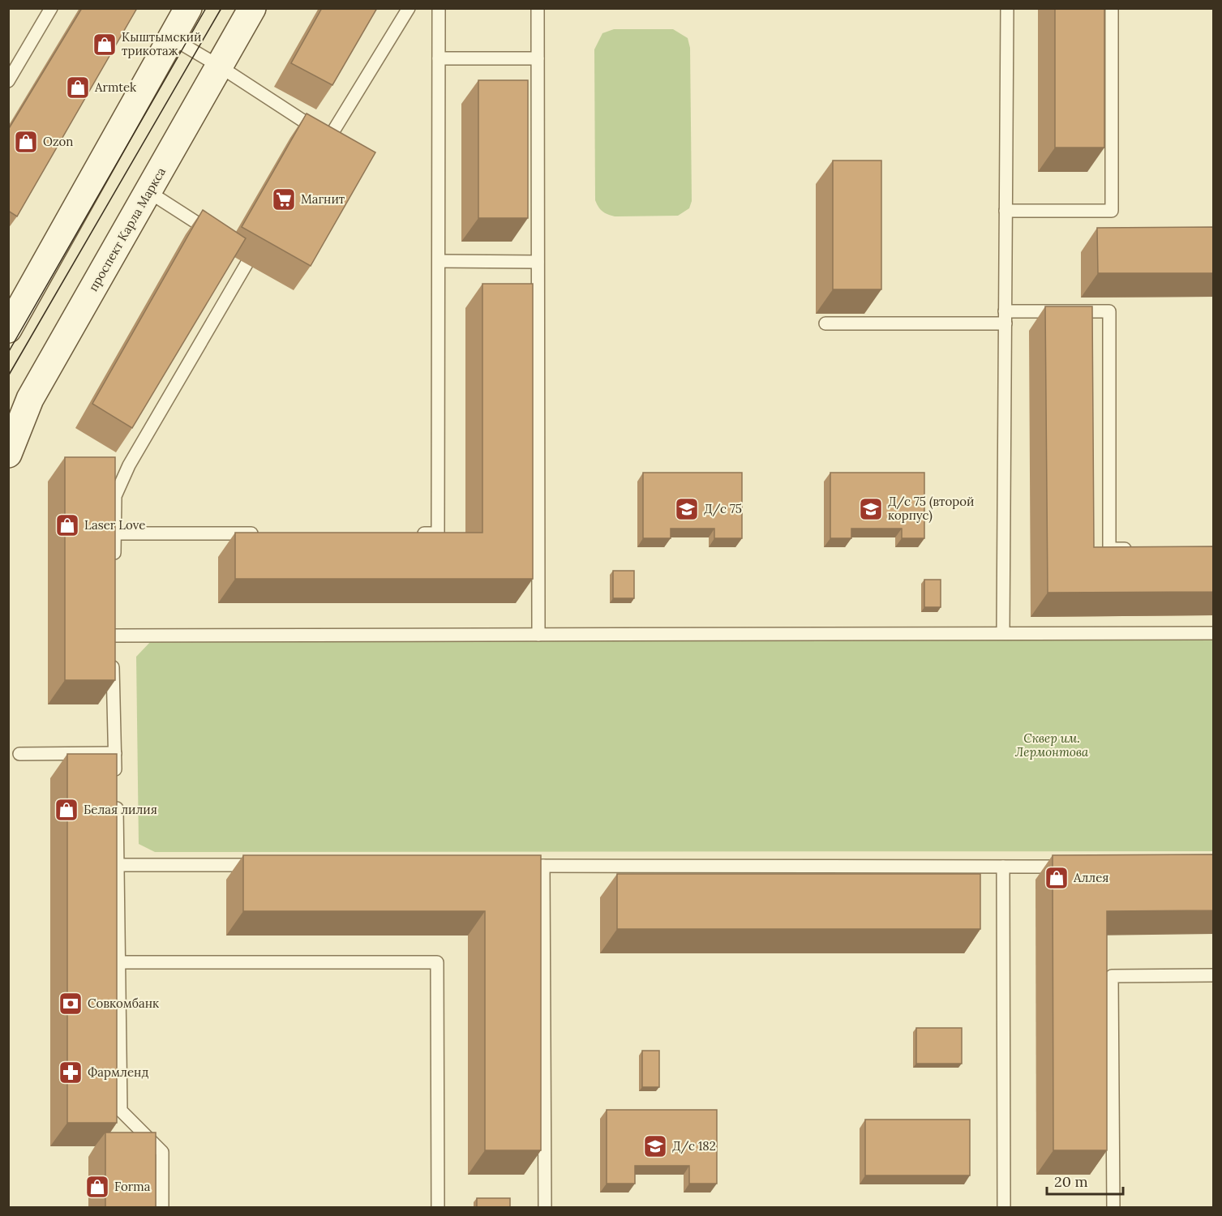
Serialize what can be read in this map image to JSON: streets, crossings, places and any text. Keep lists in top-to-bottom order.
{
  "streets": {
    "main road": ["проспект Карла Маркса"]
  },
  "parks": ["Сквер им. Лермонтова"],
  "places": {
    "shop": [
      "Кыштымский трикотаж",
      "Armtek",
      "Ozon",
      "Laser Love",
      "Белая лилия",
      "Аллея",
      "Forma"
    ],
    "supermarket": ["Магнит"],
    "school or university": ["Д/с 75", "Д/с 75 (второй корпус)", "Д/с 182"],
    "bank": ["Совкомбанк"],
    "pharmacy": ["Фармленд"]
  },
  "scale_bar": "20 m"
}
